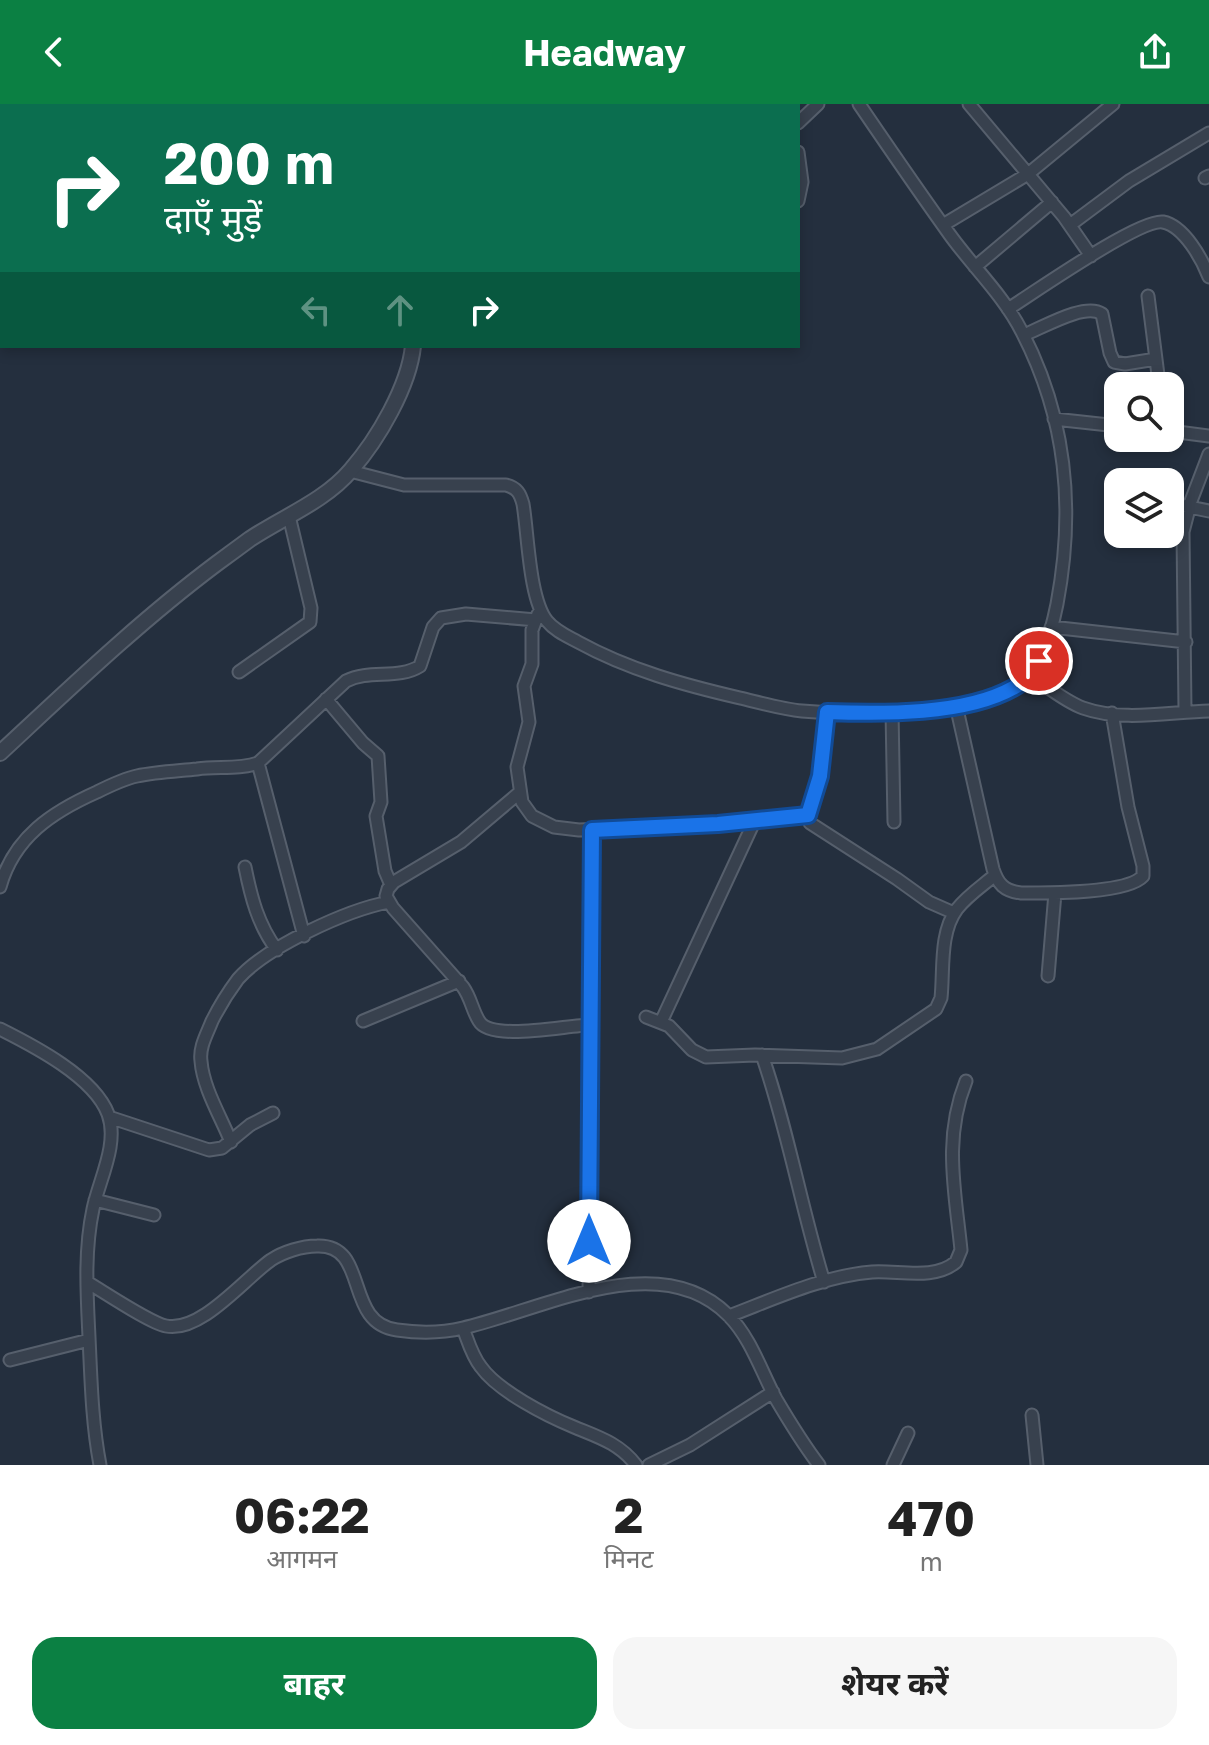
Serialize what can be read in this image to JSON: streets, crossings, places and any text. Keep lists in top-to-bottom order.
{
  "page": {
    "header": "Headway",
    "turn": ["200 m", "दाएँ मुड़ें"],
    "eta": [
      "06:22",
      "आगमन",
      "2",
      "मिनट",
      "470",
      "m"
    ],
    "buttons": ["बाहर", "शेयर करें"]
  }
}
